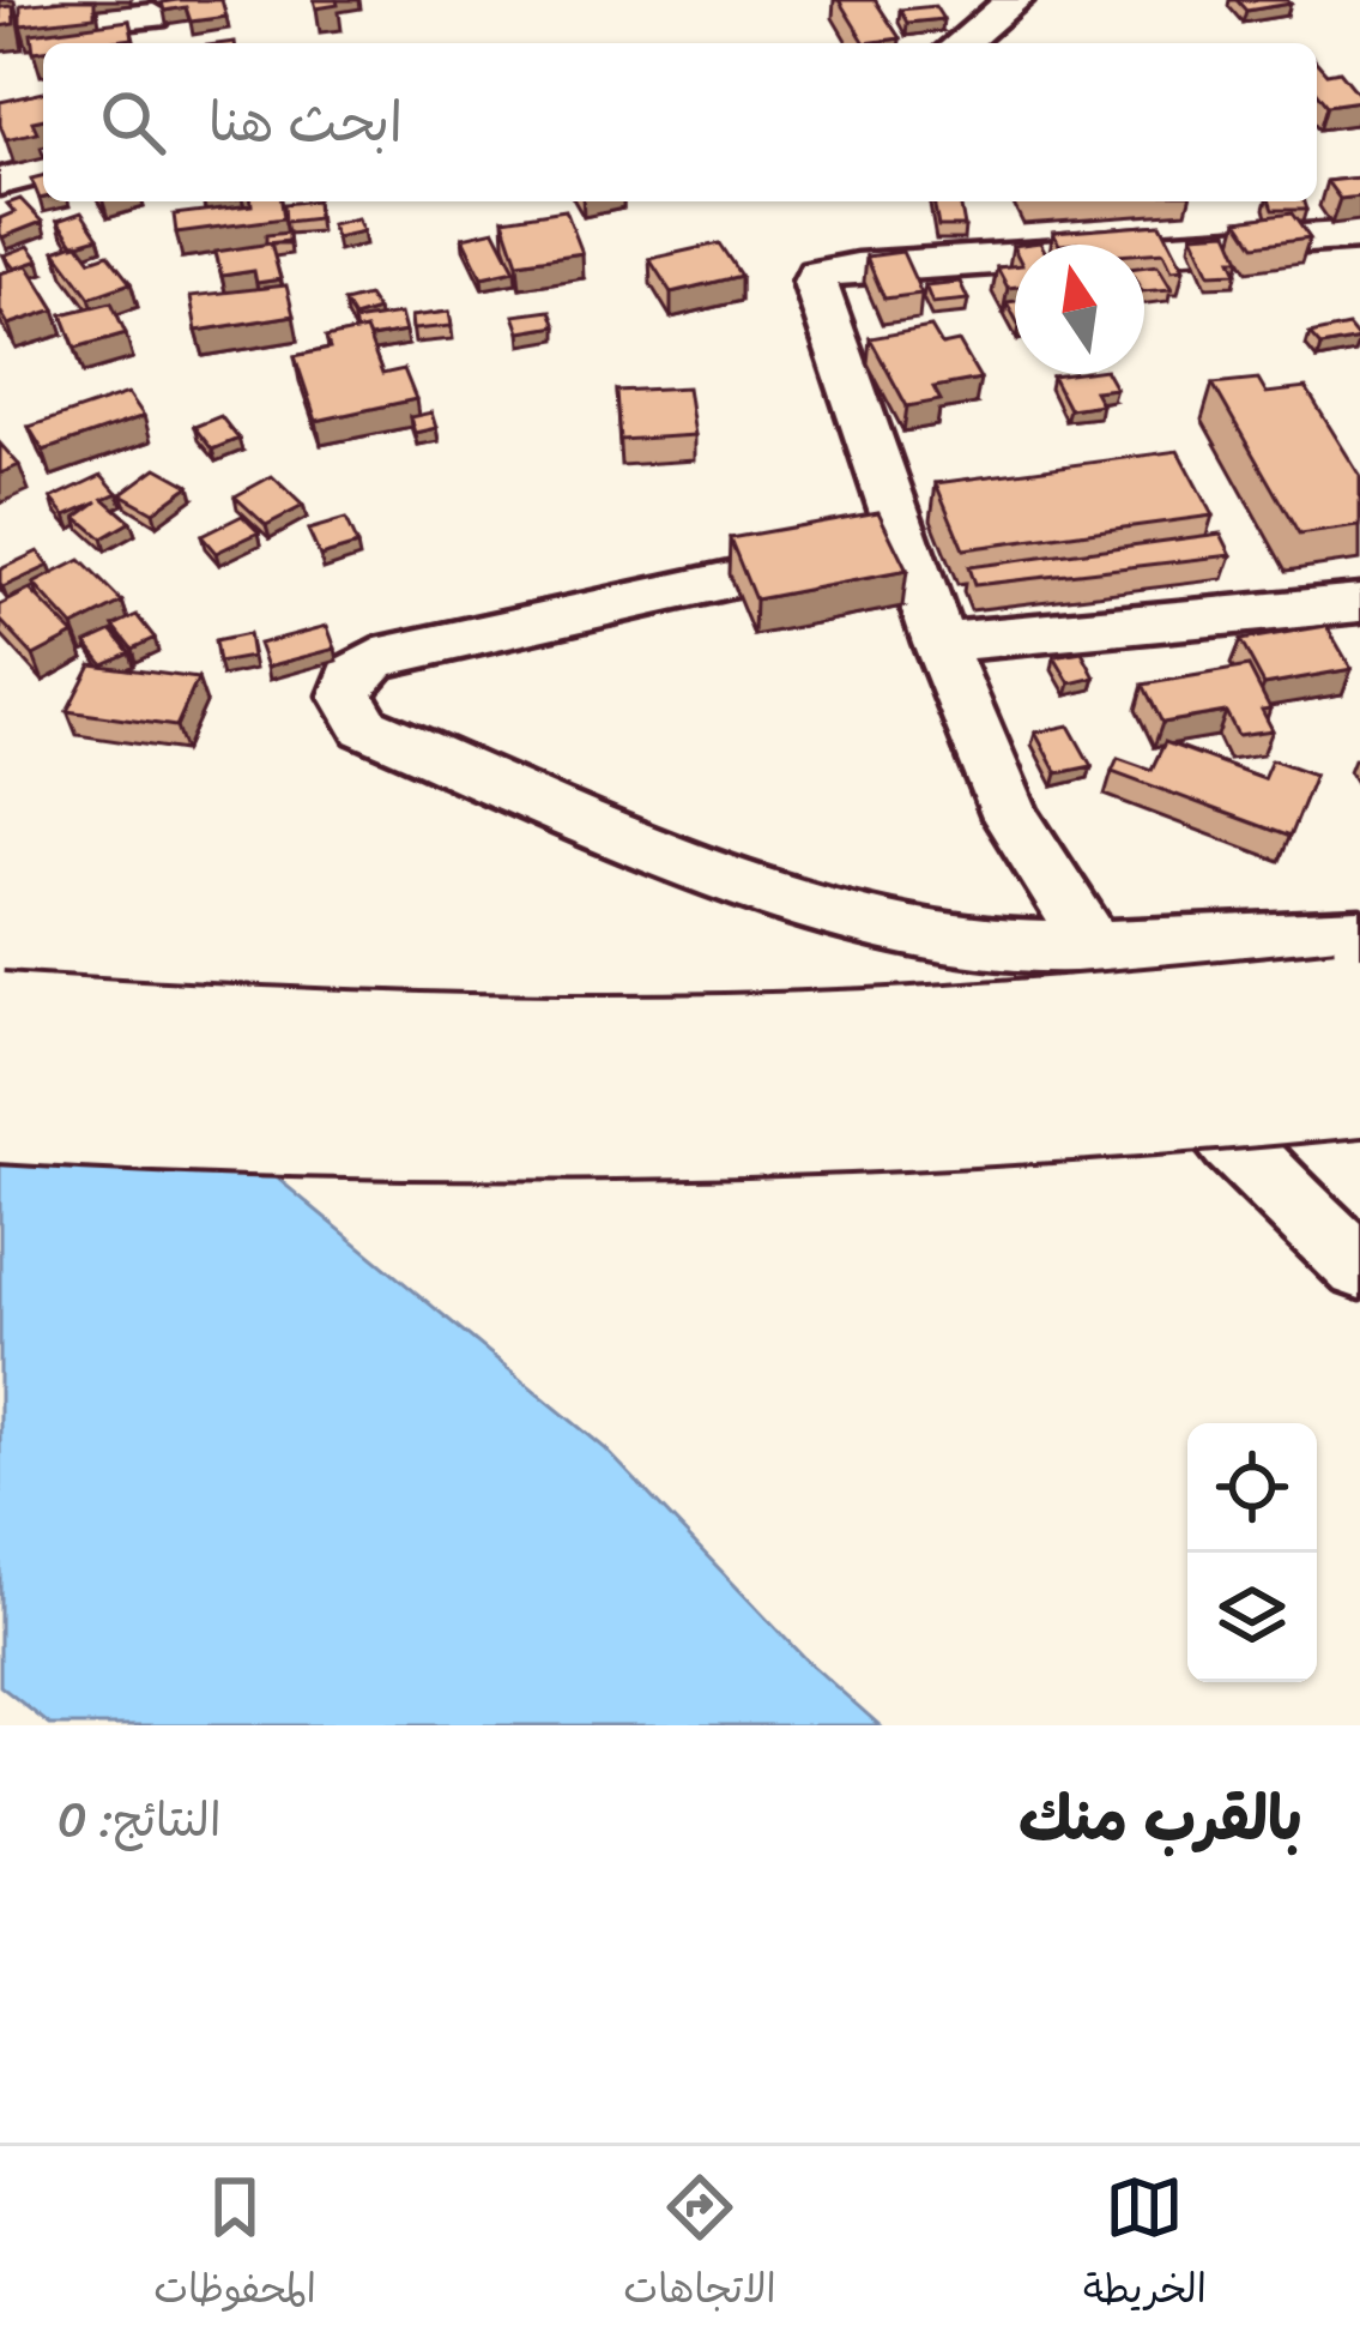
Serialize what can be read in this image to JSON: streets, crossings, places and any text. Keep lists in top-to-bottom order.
{
  "north": "top",
  "page": {
    "search": "ابحث هنا",
    "heading": ["بالقرب منك", "النتائج: 0"],
    "nav": ["الخريطة", "الاتجاهات", "المحفوظات"]
  }
}
